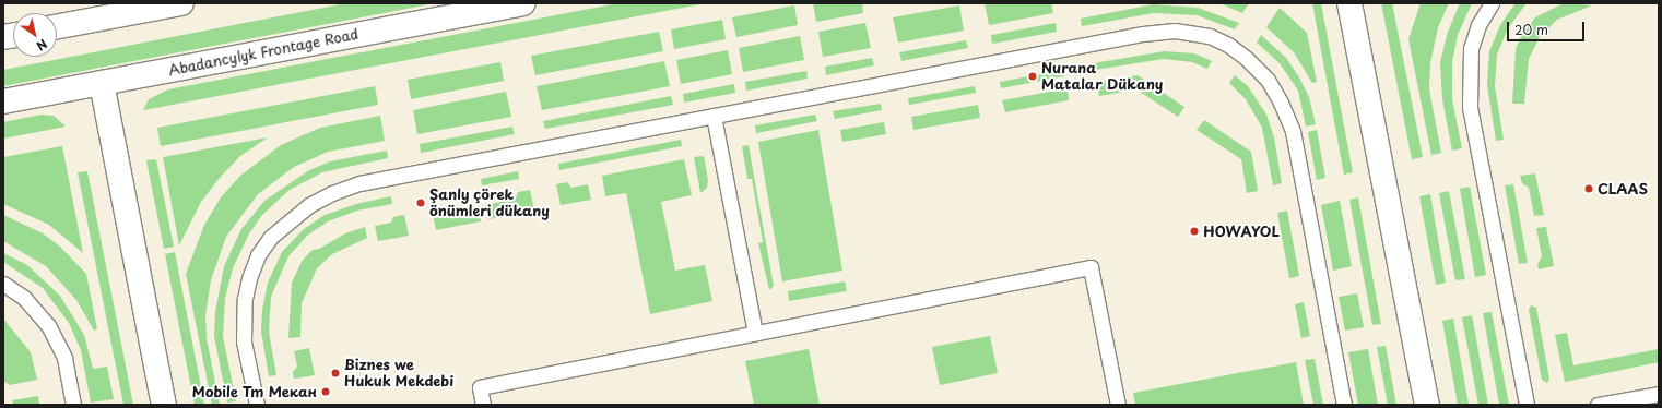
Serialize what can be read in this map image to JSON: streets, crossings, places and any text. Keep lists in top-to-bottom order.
{
  "streets": {
    "street": ["Abadancylyk Frontage Road"]
  },
  "places": [
    "Nurana Matalar Dükany",
    "CLAAS",
    "Şanly çörek önümleri dükany",
    "HOWAYOL",
    "Biznes we Hukuk Mekdebi",
    "Mobile Tm Мекан"
  ],
  "scale_bar": "20 m",
  "north": "bottom right"
}
